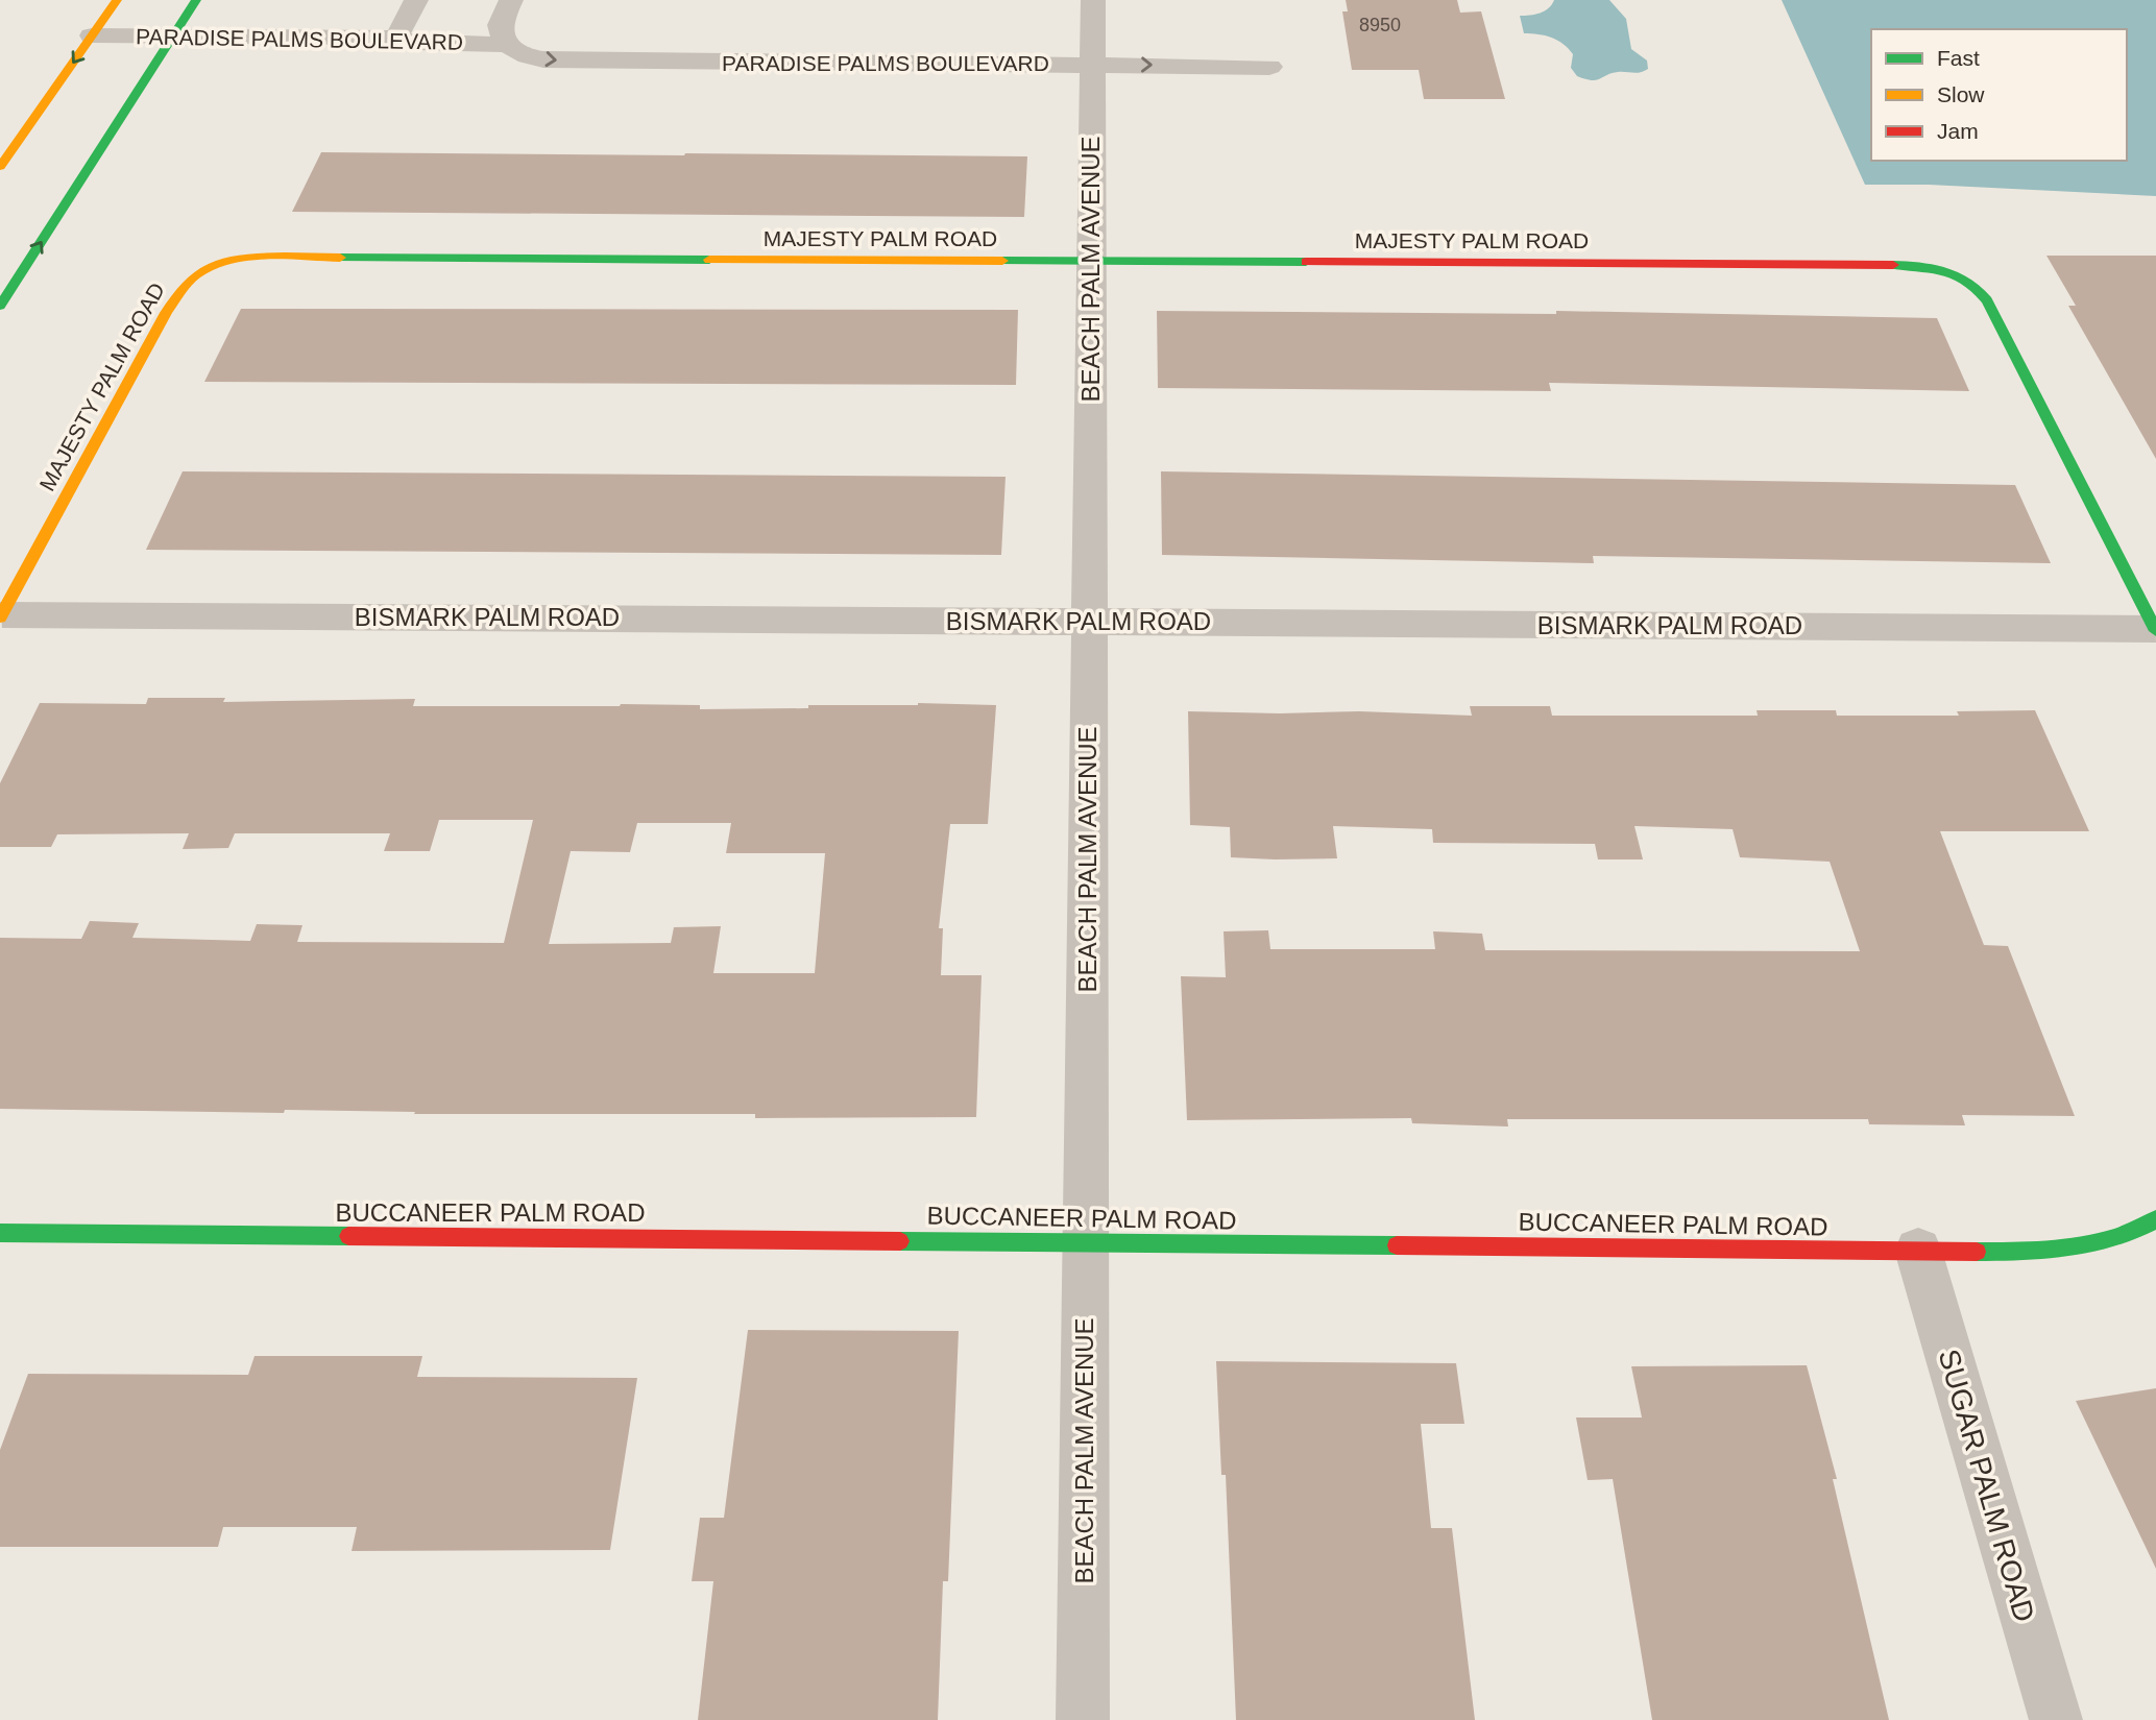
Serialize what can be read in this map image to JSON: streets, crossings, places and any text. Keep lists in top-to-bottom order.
{
  "streets": {
    "street": [
      "PARADISE PALMS BOULEVARD",
      "MAJESTY PALM ROAD",
      "BEACH PALM AVENUE",
      "BISMARK PALM ROAD",
      "BUCCANEER PALM ROAD",
      "SUGAR PALM ROAD"
    ]
  },
  "crossings": [
    ["PARADISE PALMS BOULEVARD", "BEACH PALM AVENUE"],
    ["MAJESTY PALM ROAD", "BEACH PALM AVENUE"],
    ["MAJESTY PALM ROAD", "BISMARK PALM ROAD"],
    ["BEACH PALM AVENUE", "BISMARK PALM ROAD"],
    ["BEACH PALM AVENUE", "BUCCANEER PALM ROAD"],
    ["BUCCANEER PALM ROAD", "SUGAR PALM ROAD"]
  ],
  "one_way": ["PARADISE PALMS BOULEVARD"],
  "house_numbers": ["8950"],
  "legend": ["Fast", "Slow", "Jam"]
}
